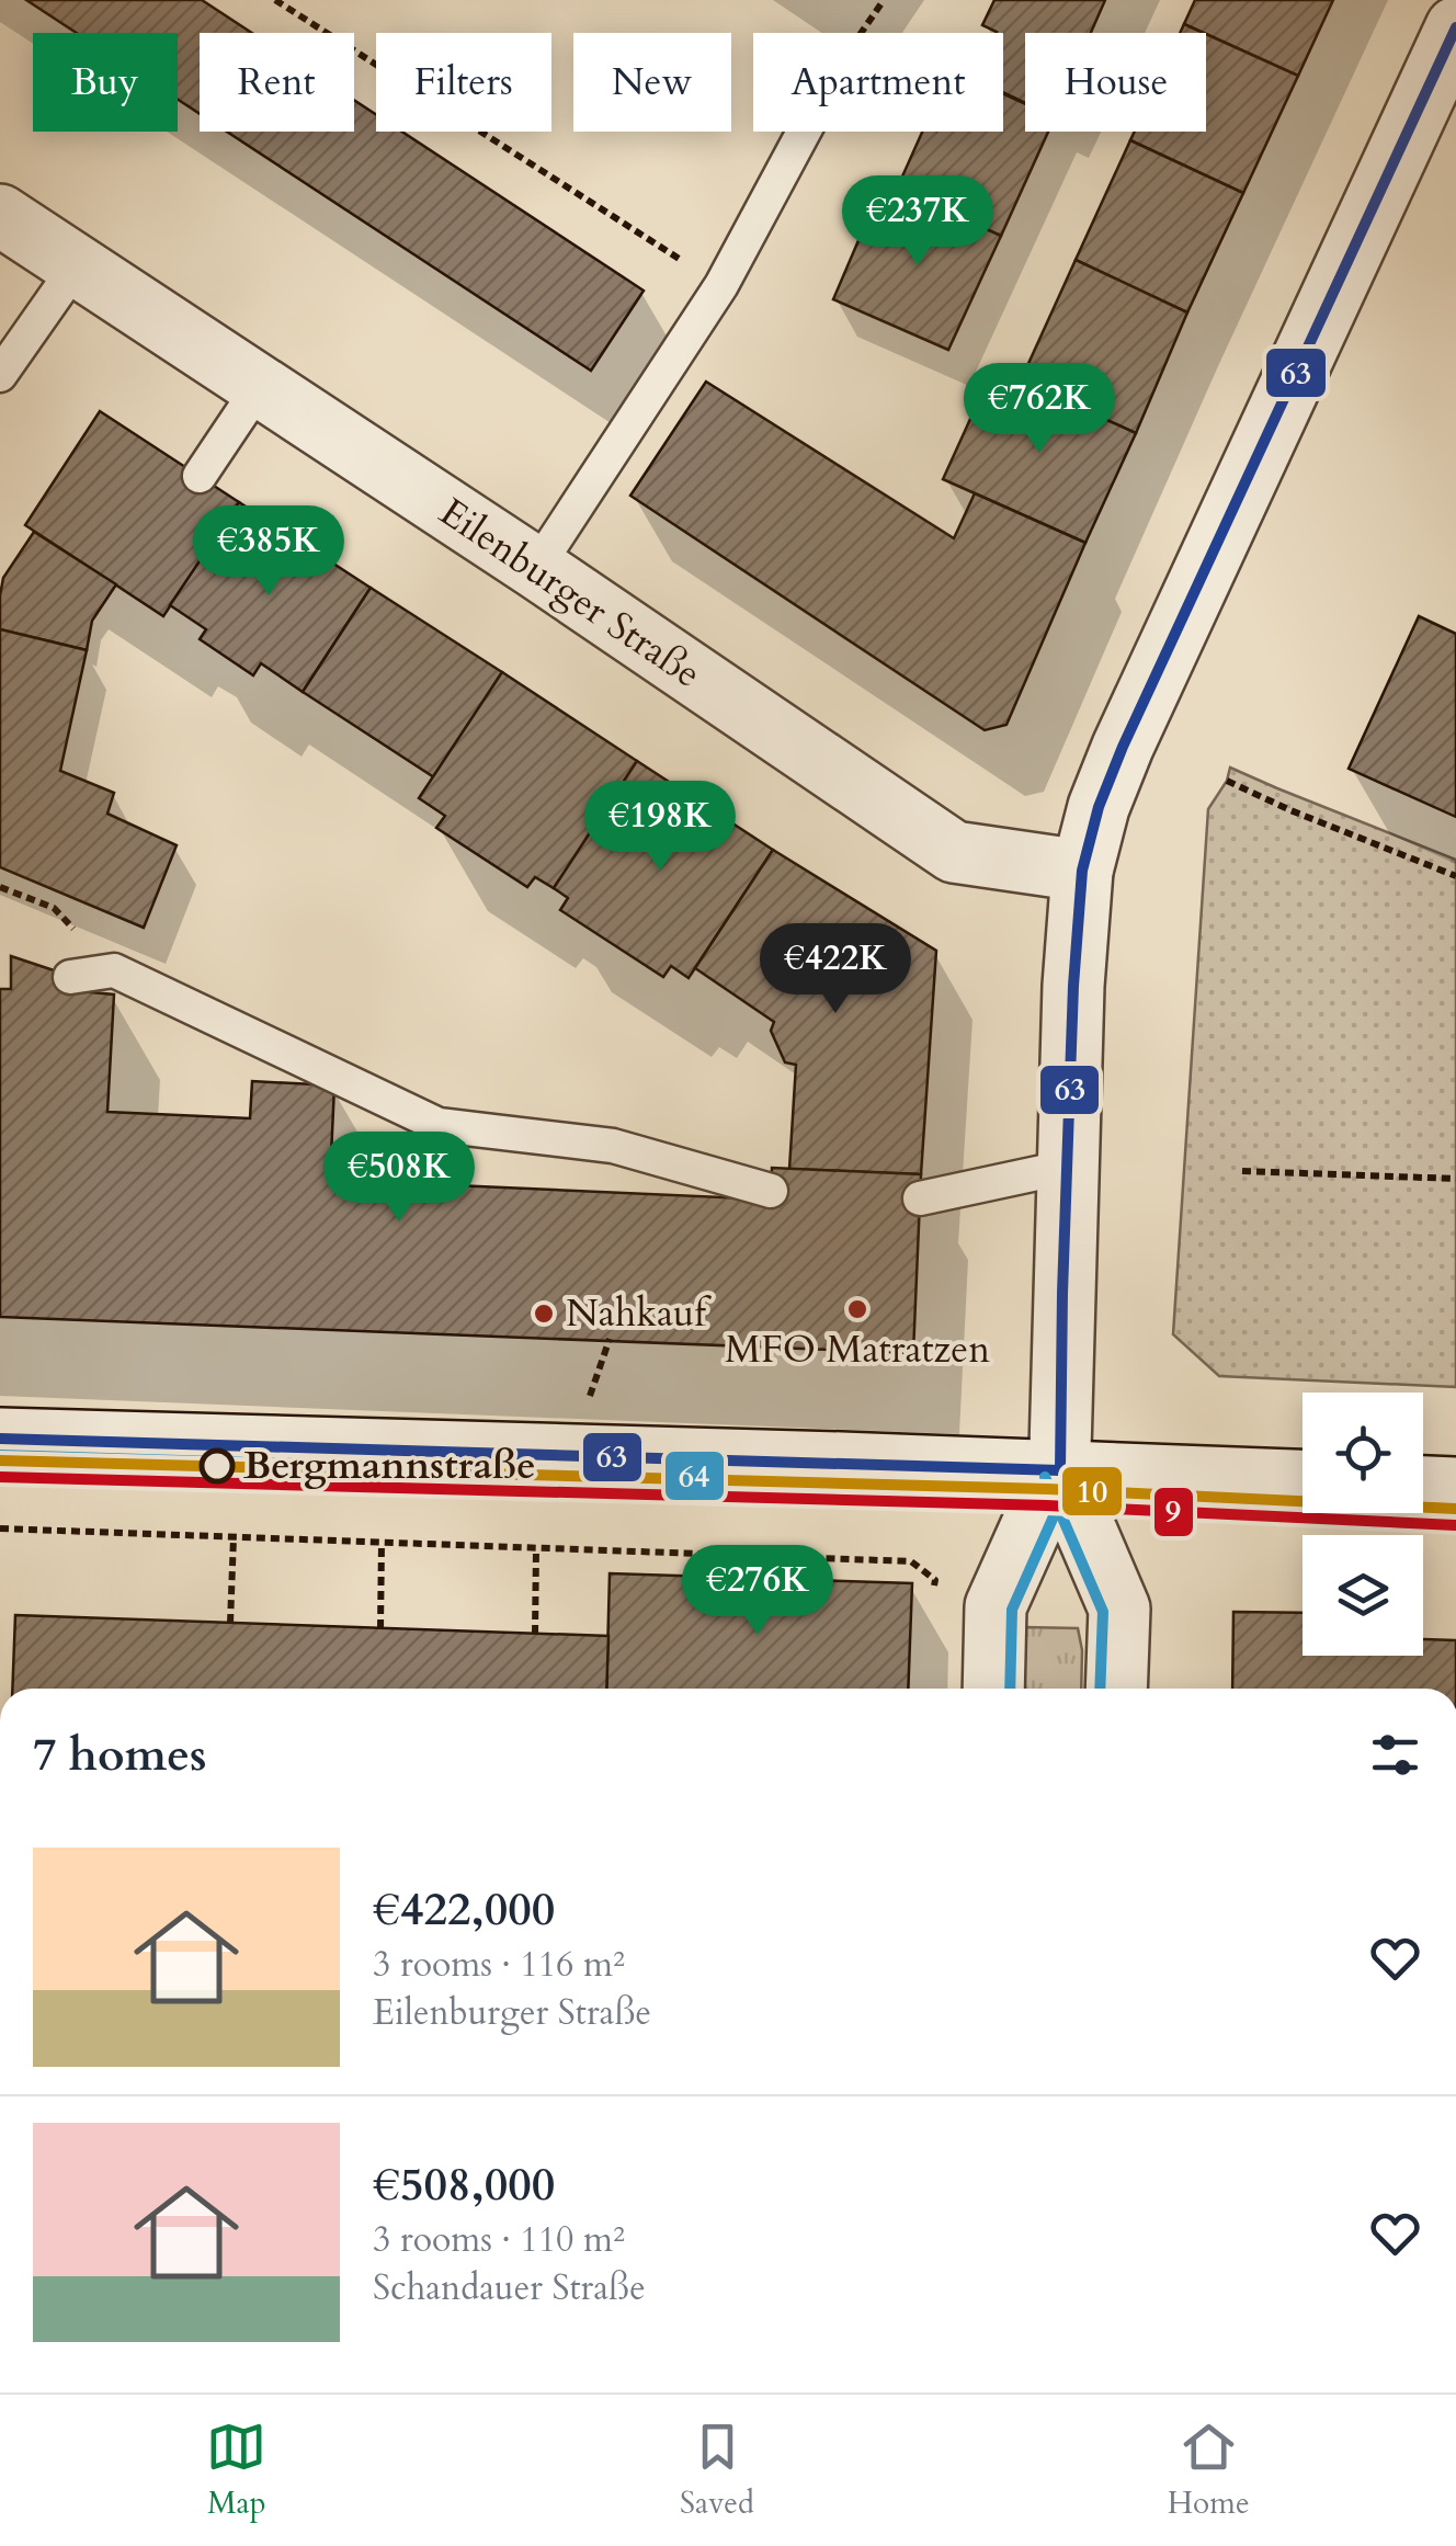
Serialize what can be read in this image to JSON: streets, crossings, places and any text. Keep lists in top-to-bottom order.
{
  "streets": {
    "street": ["Eilenburger Straße"]
  },
  "places": ["MFO Matratzen", "Nahkauf", "Bergmannstraße"],
  "lines": [
    "transit line 63",
    "transit line 64",
    "transit line 10",
    "transit line 9"
  ],
  "page": {
    "chip": [
      "Buy",
      "Rent",
      "Filters",
      "New",
      "Apartment",
      "House"
    ],
    "price": [
      "€237K",
      "€762K",
      "€385K",
      "€198K",
      "€422K",
      "€508K",
      "€276K"
    ],
    "heading": "7 homes",
    "list": [
      {
        "name": "€422,000",
        "note": "3 rooms · 116 m² · Eilenburger Straße"
      },
      {
        "name": "€508,000",
        "note": "3 rooms · 110 m² · Schandauer Straße"
      }
    ],
    "tabs": ["Map", "Saved", "Home"]
  }
}
